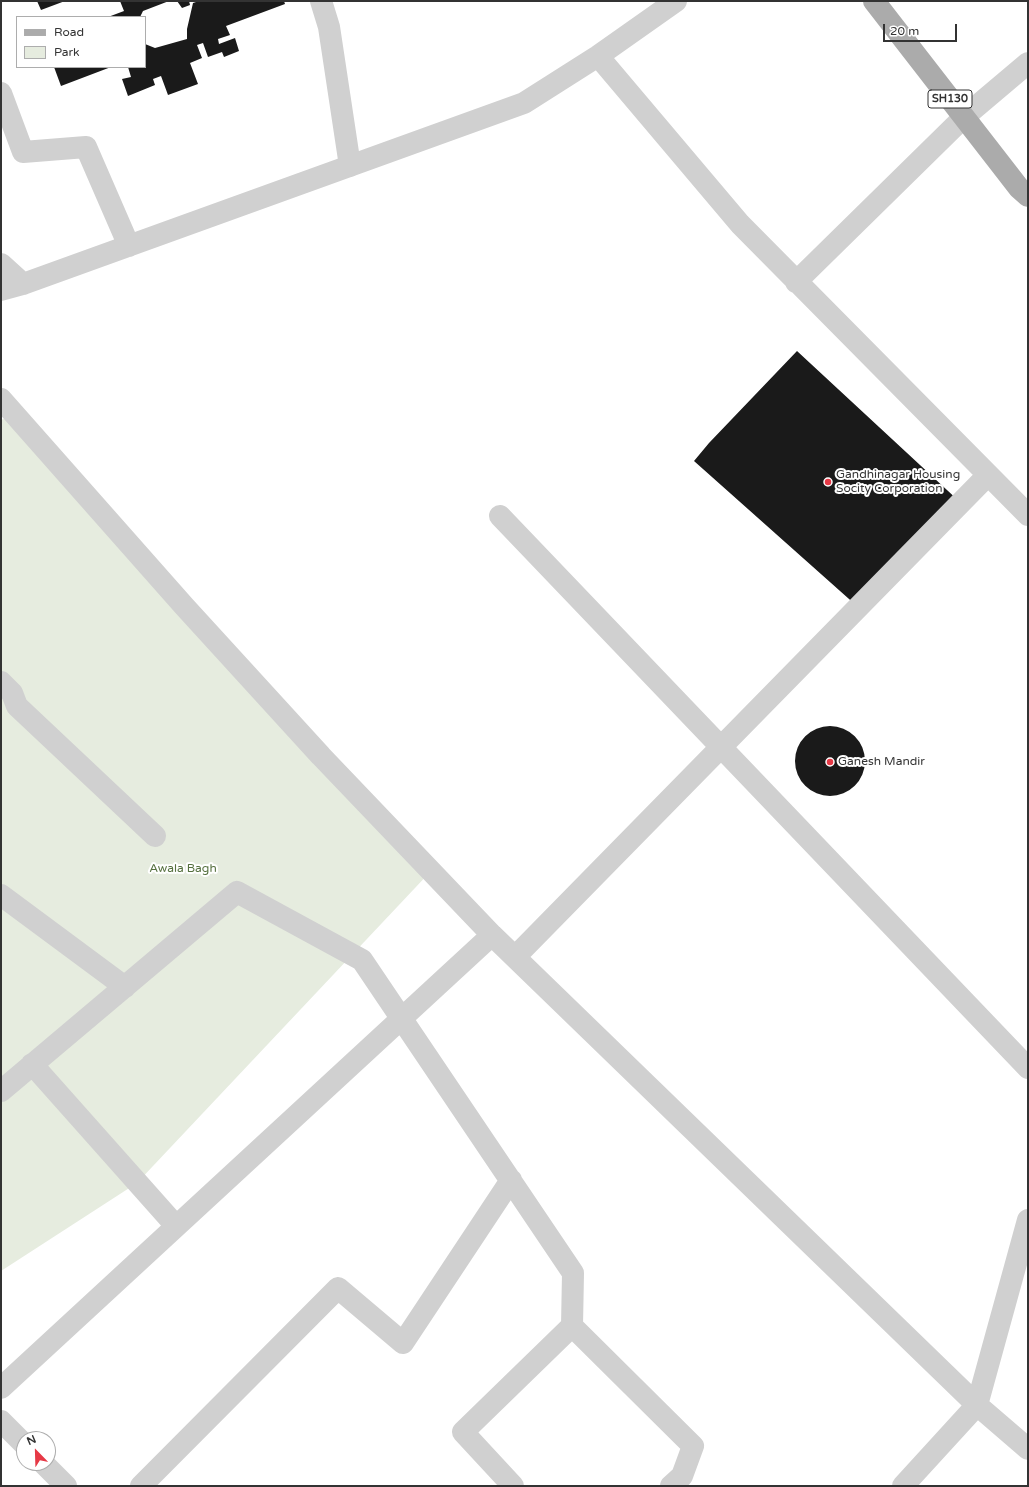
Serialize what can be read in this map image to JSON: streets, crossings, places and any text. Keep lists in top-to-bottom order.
{
  "streets": {
    "main road": ["SH130"]
  },
  "parks": ["Awala Bagh"],
  "places": ["Gandhinagar Housing Socity Corporation", "Ganesh Mandir"],
  "legend": ["Road", "Park"],
  "scale_bar": "20 m",
  "north": "top left"
}
